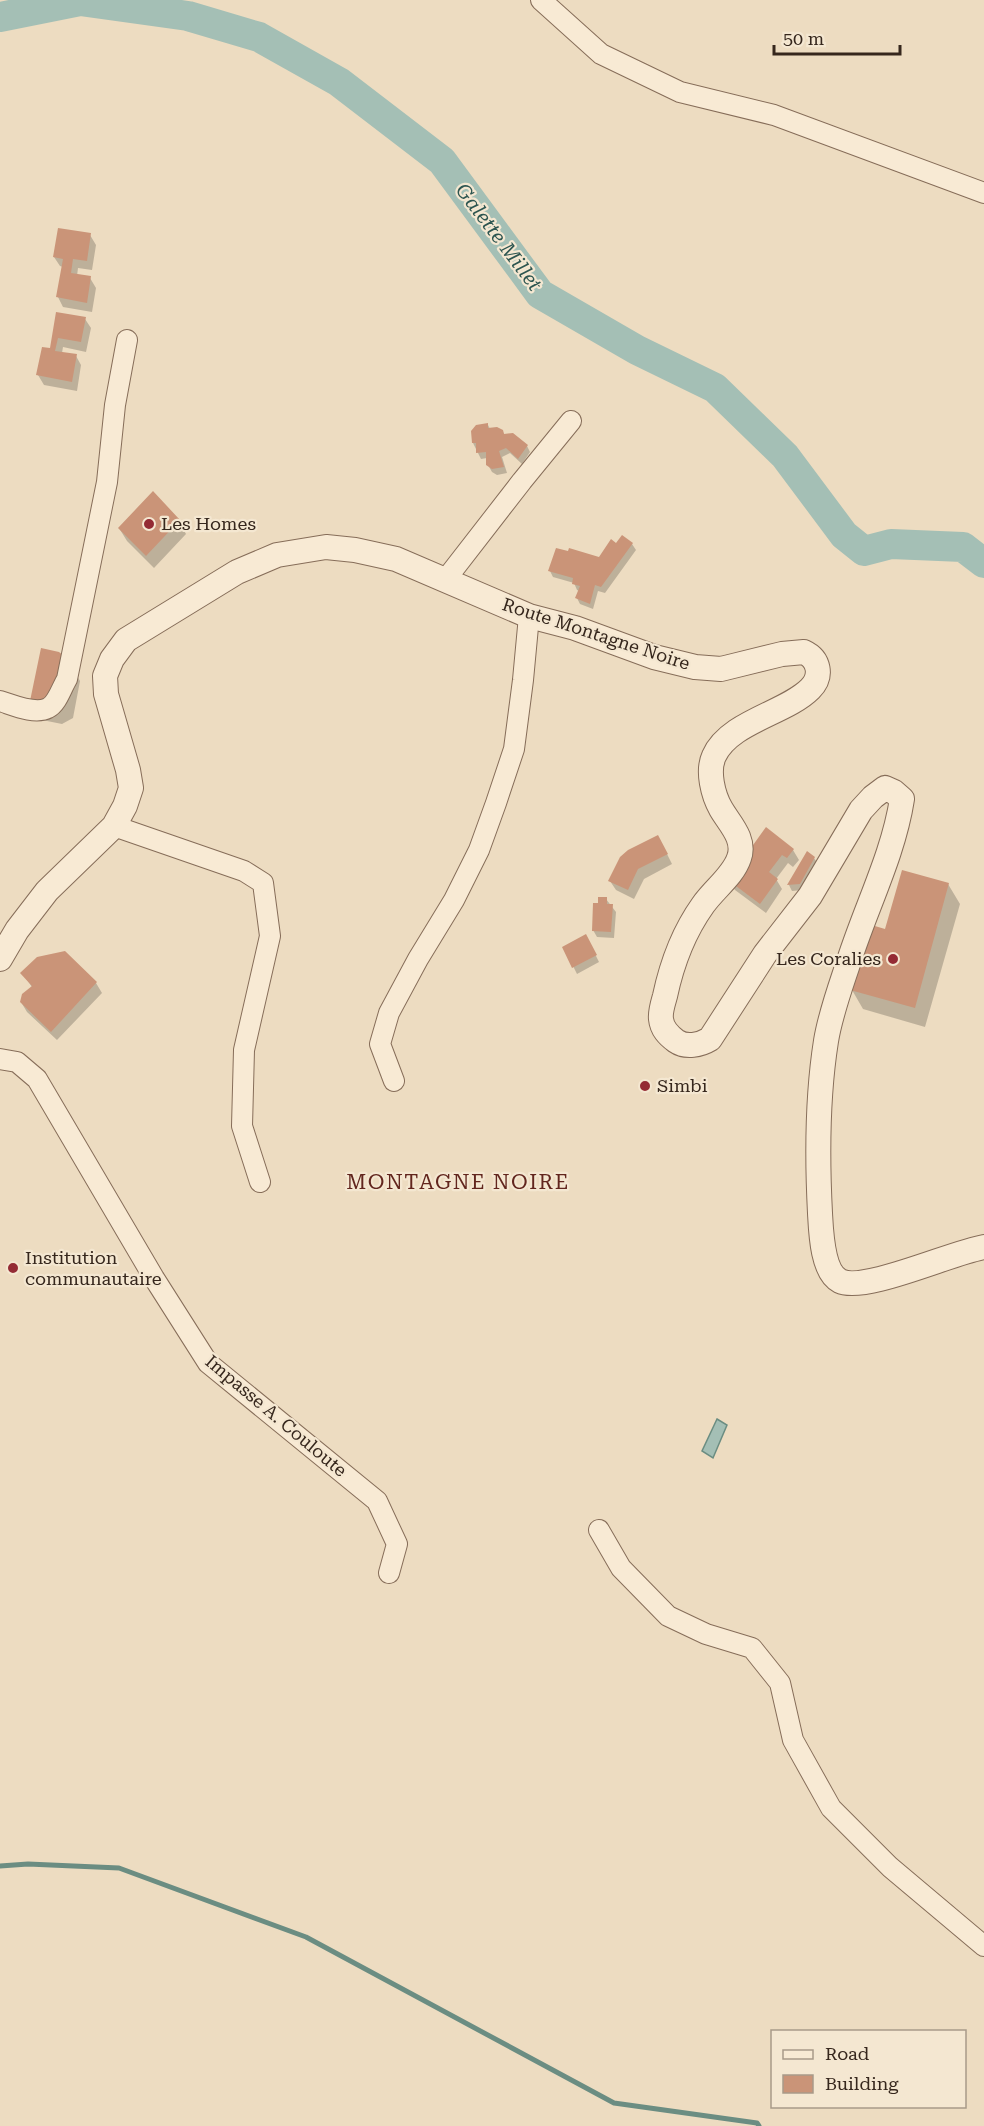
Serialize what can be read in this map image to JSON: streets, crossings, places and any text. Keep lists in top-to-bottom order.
{
  "streets": {
    "street": ["Route Montagne Noire", "Impasse A. Couloute"]
  },
  "districts": ["MONTAGNE NOIRE"],
  "water": ["Galette Millet"],
  "places": [
    "Les Homes",
    "Les Coralies",
    "Simbi",
    "Institution communautaire"
  ],
  "legend": ["Road", "Building"],
  "scale_bar": "50 m"
}
